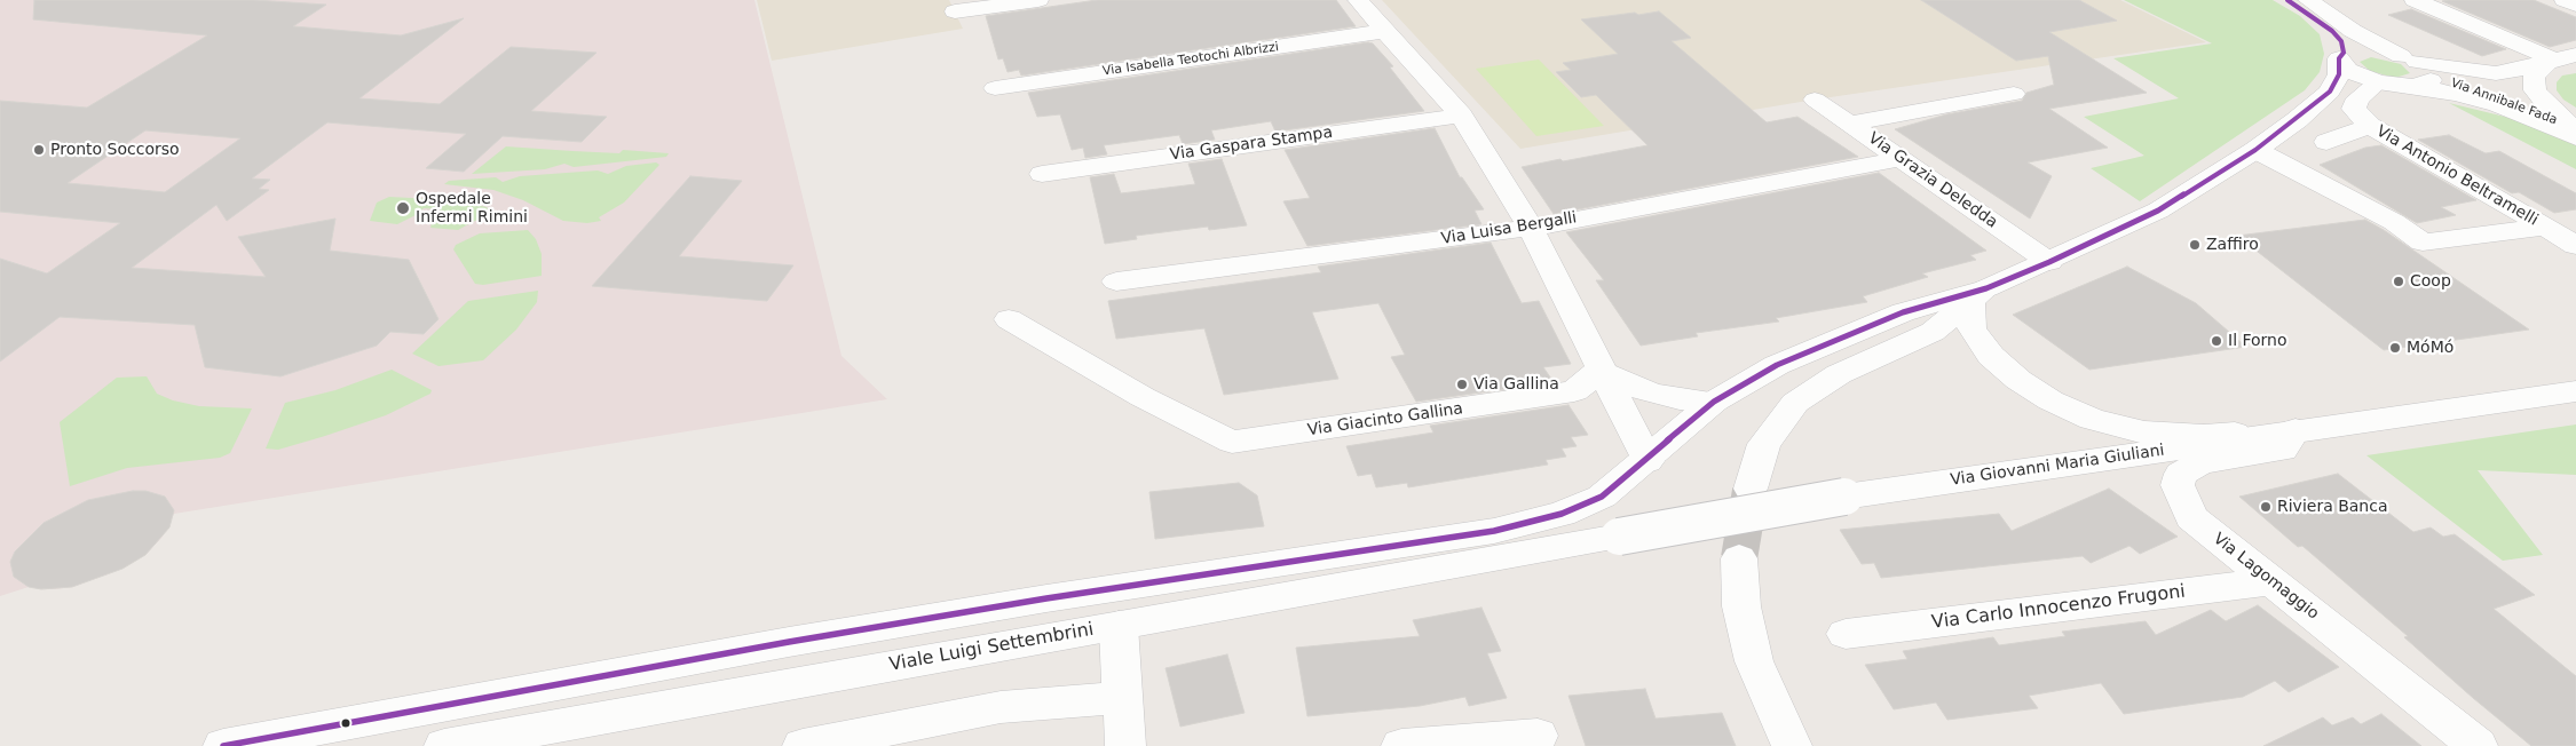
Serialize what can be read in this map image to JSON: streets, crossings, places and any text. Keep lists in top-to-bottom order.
{
  "streets": {
    "street": [
      "Via Isabella Teotochi Albrizzi",
      "Via Annibale Fada",
      "Via Gaspara Stampa",
      "Via Antonio Beltramelli",
      "Via Grazia Deledda",
      "Via Luisa Bergalli",
      "Via Giacinto Gallina",
      "Via Giovanni Maria Giuliani",
      "Via Lagomaggio",
      "Via Carlo Innocenzo Frugoni",
      "Viale Luigi Settembrini"
    ]
  },
  "crossings": [
    ["Via Grazia Deledda", "Via Luisa Bergalli"],
    ["Via Giovanni Maria Giuliani", "Via Lagomaggio"],
    ["Via Giovanni Maria Giuliani", "Viale Luigi Settembrini"],
    ["Via Lagomaggio", "Via Carlo Innocenzo Frugoni"]
  ],
  "places": [
    "Pronto Soccorso",
    "Ospedale Infermi Rimini",
    "Zaffiro",
    "Coop",
    "Il Forno",
    "MóMó",
    "Via Gallina",
    "Riviera Banca"
  ]
}
